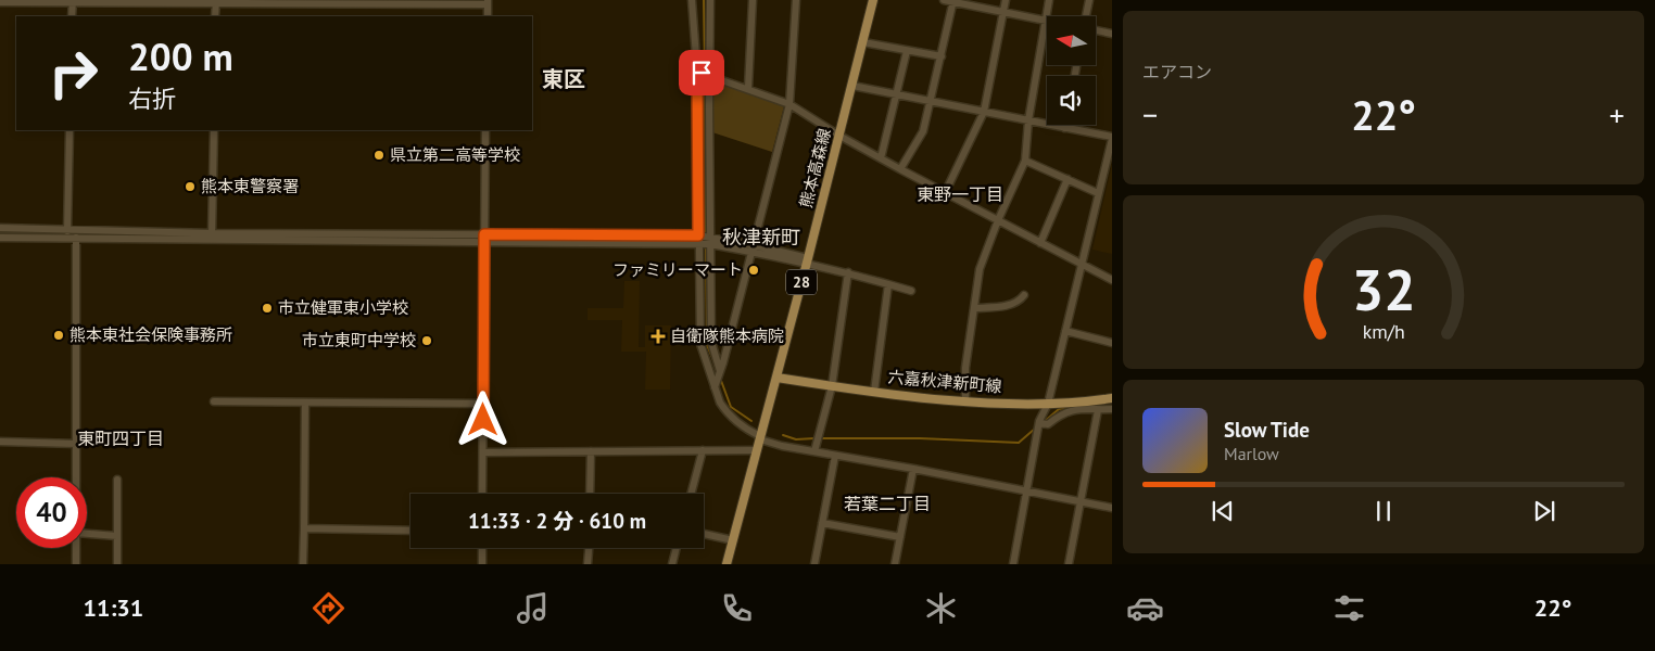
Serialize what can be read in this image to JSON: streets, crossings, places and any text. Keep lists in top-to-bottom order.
{
  "streets": {
    "main road": ["熊本高森線", "28", "六嘉秋津新町線"]
  },
  "crossings": [
    ["熊本高森線", "六嘉秋津新町線"]
  ],
  "districts": [
    "東区",
    "東野一丁目",
    "秋津新町",
    "東町四丁目",
    "若葉二丁目"
  ],
  "places": {
    "other": [
      "県立第二高等学校",
      "熊本東警察署",
      "ファミリーマート",
      "市立健軍東小学校",
      "熊本東社会保険事務所",
      "市立東町中学校"
    ],
    "health": ["自衛隊熊本病院"]
  },
  "north": "left",
  "page": {
    "tile": "エアコン",
    "turn": ["200 m", "右折"],
    "heat": ["−", "22°", "+"],
    "song": ["Slow Tide", "Marlow"],
    "limit": "40",
    "trip": "11:33 · 2 分 · 610 m",
    "tabs": ["11:31", "22°"],
    "gauge": ["32", "km/h"]
  }
}
